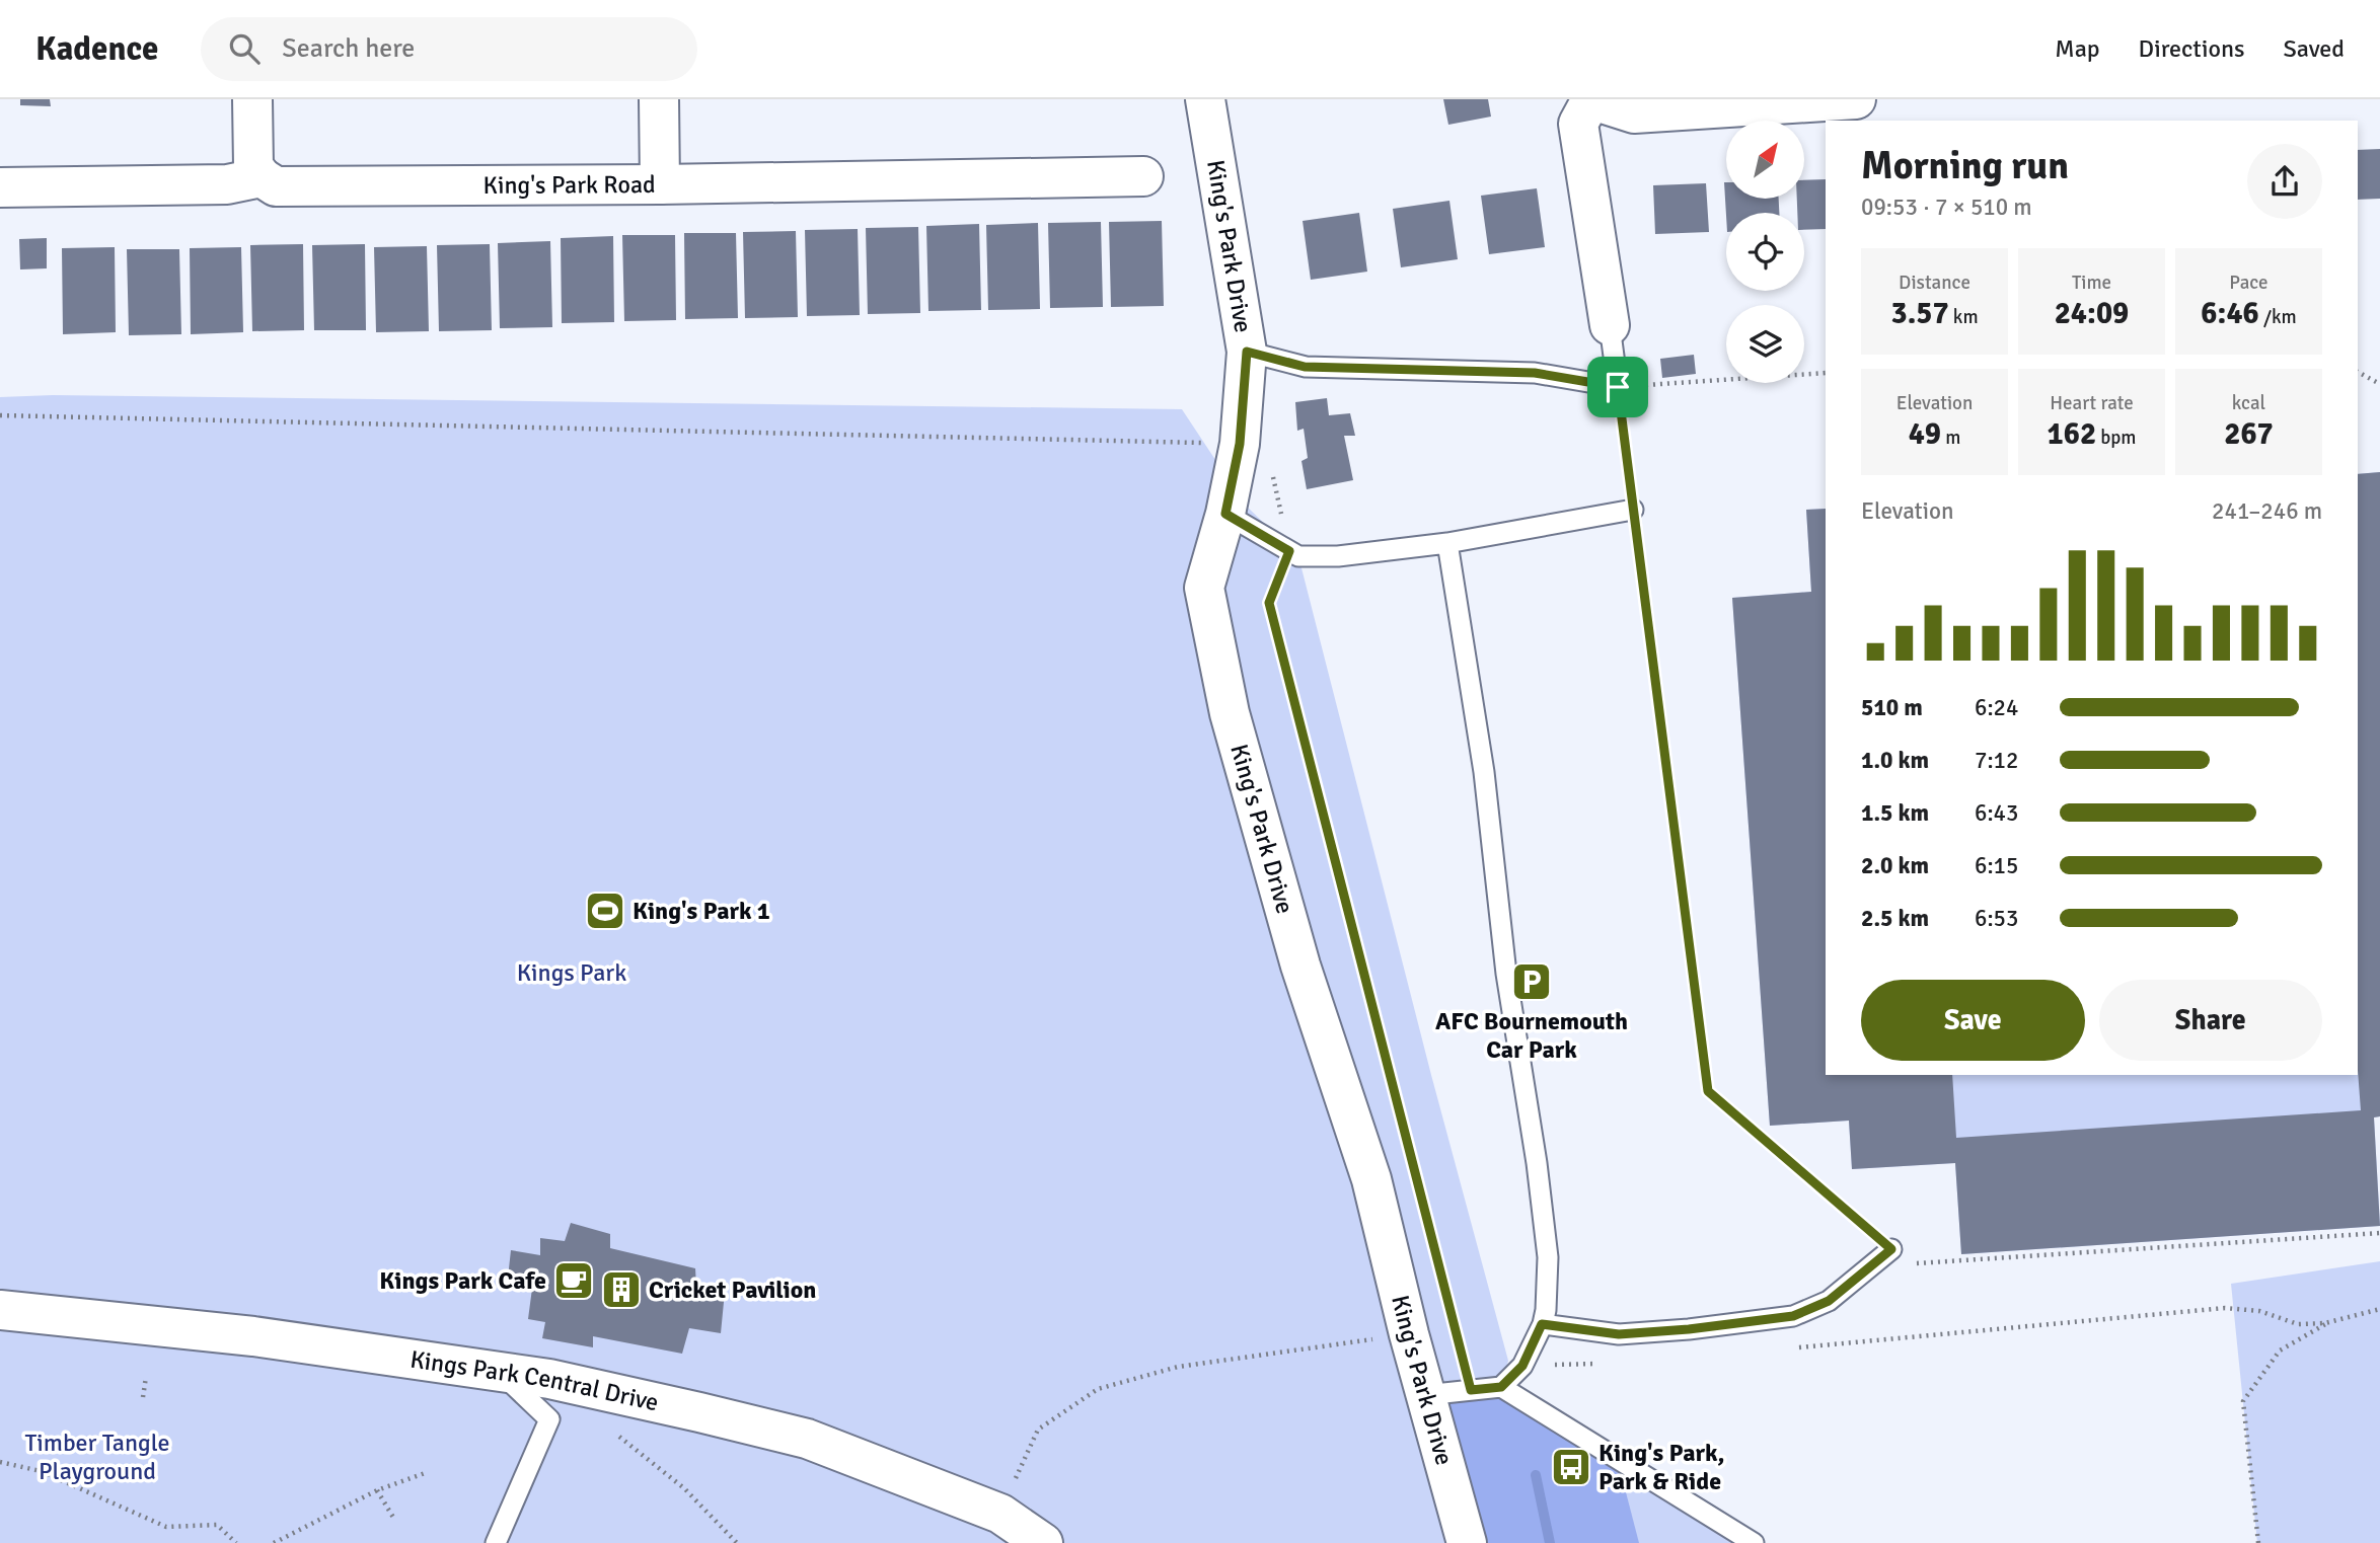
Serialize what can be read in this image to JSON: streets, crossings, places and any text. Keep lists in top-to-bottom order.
{
  "streets": {
    "street": ["King's Park Road", "King's Park Drive", "Kings Park Central Drive"]
  },
  "parks": ["Kings Park", "Timber Tangle Playground"],
  "places": {
    "sports": ["King's Park 1"],
    "parking": ["AFC Bournemouth Car Park"],
    "cafe": ["Kings Park Cafe"],
    "building": ["Cricket Pavilion"],
    "bus stop": ["King's Park, Park & Ride"]
  },
  "north": "top right",
  "page": {
    "header": "Kadence",
    "search": "Search here",
    "nav": ["Map", "Directions", "Saved"],
    "heading": ["Morning run", "09:53 · 7 × 510 m"],
    "stats": [
      ["Distance", "3.57 km"],
      ["Time", "24:09"],
      ["Pace", "6:46 /km"],
      ["Elevation", "49 m"],
      ["Heart rate", "162 bpm"],
      ["kcal", "267"]
    ],
    "chart": ["Elevation", "241–246 m"],
    "list": [
      {
        "name": "510 m",
        "note": "6:24"
      },
      {
        "name": "1.0 km",
        "note": "7:12"
      },
      {
        "name": "1.5 km",
        "note": "6:43"
      },
      {
        "name": "2.0 km",
        "note": "6:15"
      },
      {
        "name": "2.5 km",
        "note": "6:53"
      }
    ],
    "buttons": ["Save", "Share"]
  }
}
